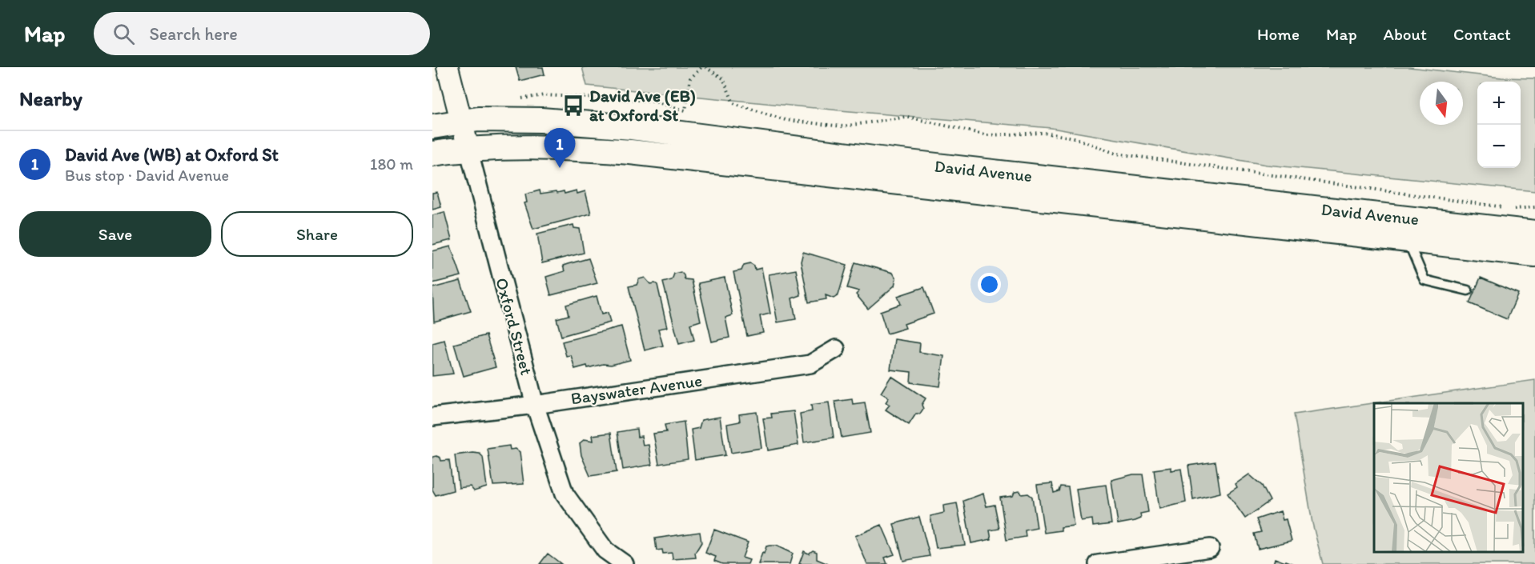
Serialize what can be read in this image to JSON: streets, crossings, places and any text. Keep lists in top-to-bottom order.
{
  "streets": {
    "main road": ["David Avenue"],
    "street": ["Oxford Street", "Bayswater Avenue"]
  },
  "crossings": [
    ["David Avenue", "Oxford Street"],
    ["Oxford Street", "Bayswater Avenue"]
  ],
  "places": {
    "bus stop": ["David Ave (EB) at Oxford St"]
  },
  "north": "bottom",
  "page": {
    "header": "Map",
    "search": "Search here",
    "nav": [
      "Home",
      "Map",
      "About",
      "Contact"
    ],
    "heading": "Nearby",
    "map_buttons": ["+", "−"],
    "pins": "1",
    "list": [
      {
        "mark": "1",
        "name": "David Ave (WB) at Oxford St",
        "note": "Bus stop · David Avenue",
        "value": "180 m"
      }
    ],
    "buttons": ["Save", "Share"]
  }
}
